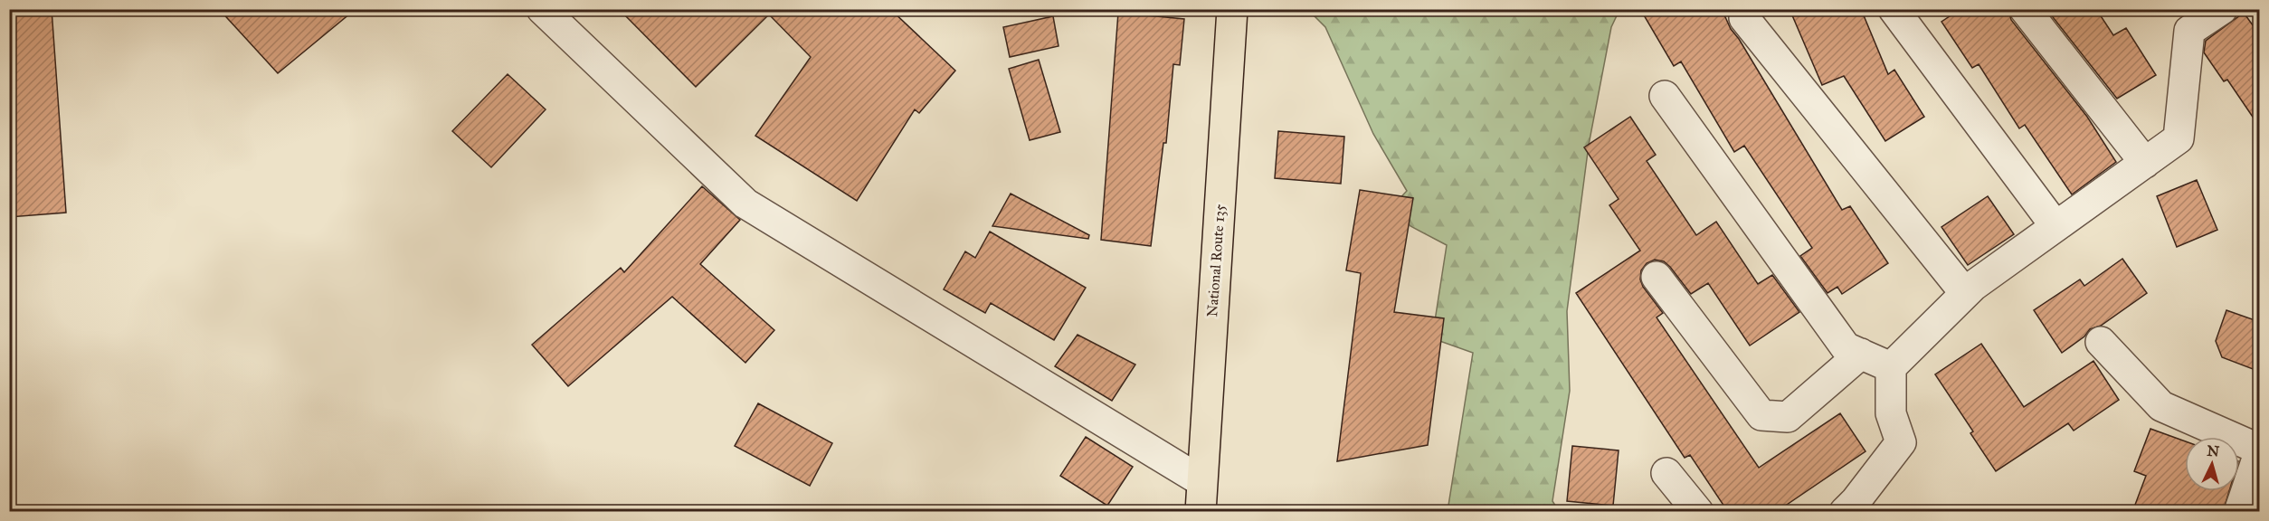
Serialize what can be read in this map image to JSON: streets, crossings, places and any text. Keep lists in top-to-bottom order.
{
  "streets": {
    "highway": ["National Route 135"]
  },
  "north": "top"
}
